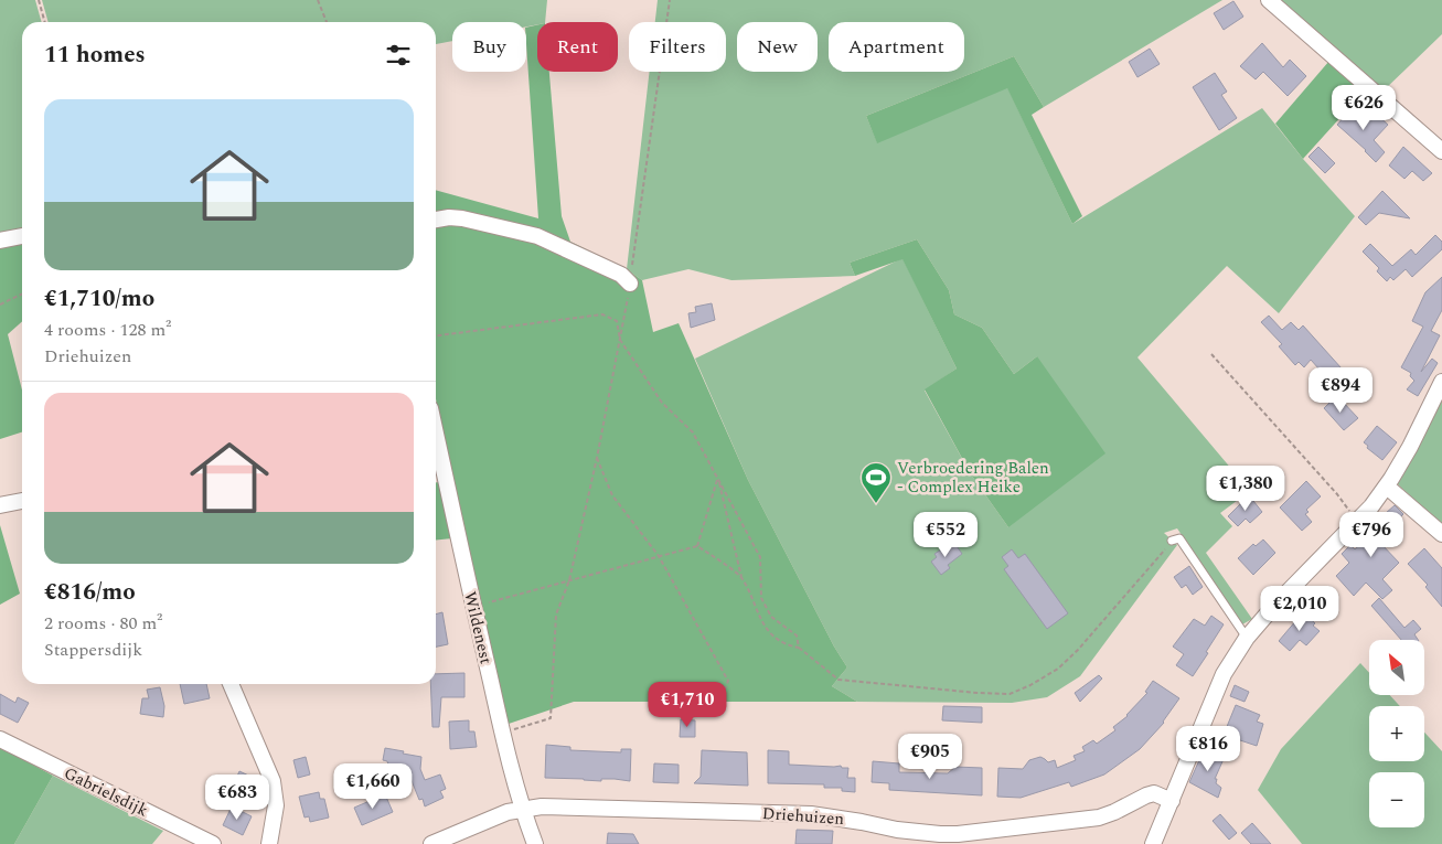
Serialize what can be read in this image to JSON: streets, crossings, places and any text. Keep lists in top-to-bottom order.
{
  "streets": {
    "street": ["Wildenest", "Gabrielsdijk", "Driehuizen"]
  },
  "crossings": [
    ["Wildenest", "Driehuizen"]
  ],
  "places": {
    "sports": ["Verbroedering Balen - Complex Heike"]
  },
  "north": "top left",
  "page": {
    "chip": [
      "Buy",
      "Rent",
      "Filters",
      "New",
      "Apartment"
    ],
    "heading": "11 homes",
    "price": [
      "€626",
      "€894",
      "€1,380",
      "€552",
      "€796",
      "€2,010",
      "€1,710",
      "€816",
      "€905",
      "€1,660",
      "€683"
    ],
    "list": [
      {
        "name": "€1,710/mo",
        "note": "4 rooms · 128 m² · Driehuizen"
      },
      {
        "name": "€816/mo",
        "note": "2 rooms · 80 m² · Stappersdijk"
      }
    ],
    "map_buttons": ["+", "−"]
  }
}
